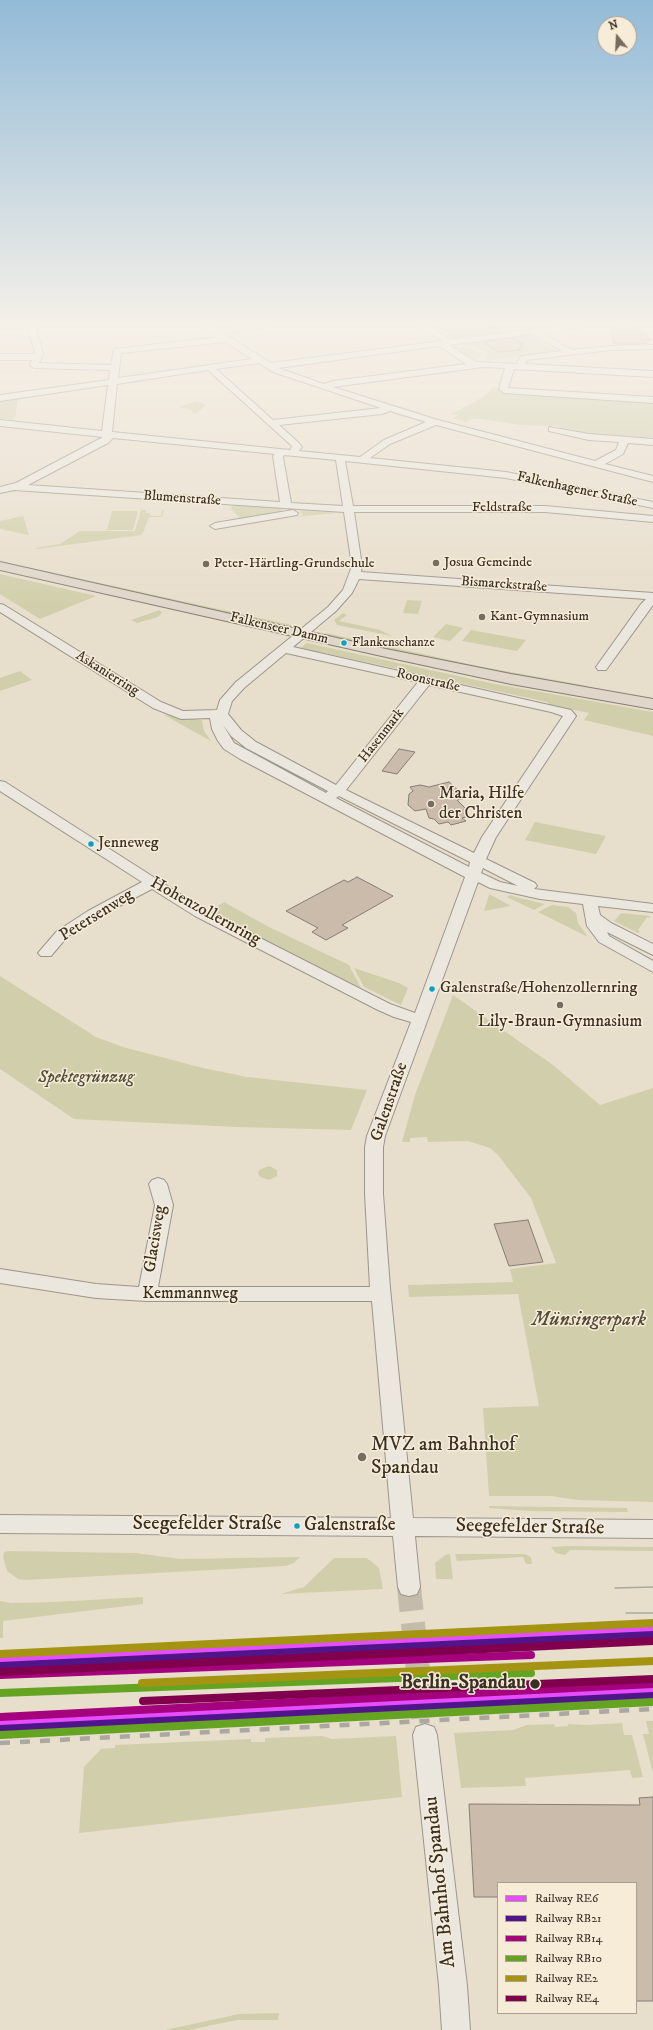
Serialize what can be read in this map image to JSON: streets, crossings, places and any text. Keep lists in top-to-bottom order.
{
  "streets": {
    "main road": ["Falkenseer Damm"],
    "street": [
      "Falkenhagener Straße",
      "Blumenstraße",
      "Feldstraße",
      "Bismarckstraße",
      "Askanierring",
      "Roonstraße",
      "Hasenmark",
      "Hohenzollernring",
      "Petersenweg",
      "Galenstraße",
      "Glacisweg",
      "Kemmannweg",
      "Seegefelder Straße",
      "Am Bahnhof Spandau"
    ]
  },
  "crossings": [
    ["Blumenstraße", "Feldstraße"],
    ["Roonstraße", "Hasenmark"],
    ["Roonstraße", "Galenstraße"],
    ["Hohenzollernring", "Petersenweg"],
    ["Hohenzollernring", "Galenstraße"],
    ["Galenstraße", "Kemmannweg"],
    ["Galenstraße", "Seegefelder Straße"],
    ["Glacisweg", "Kemmannweg"]
  ],
  "parks": ["Spektegrünzug", "Münsingerpark"],
  "places": [
    "Josua Gemeinde",
    "Peter-Härtling-Grundschule",
    "Kant-Gymnasium",
    "Flankenschanze",
    "Maria, Hilfe der Christen",
    "Jenneweg",
    "Galenstraße/Hohenzollernring",
    "Lily-Braun-Gymnasium",
    "MVZ am Bahnhof Spandau",
    "Galenstraße",
    "Berlin-Spandau"
  ],
  "lines": [
    "rail line RE2",
    "rail line RE6",
    "rail line RB21",
    "rail line RE4",
    "rail line RB14",
    "rail line RB10"
  ],
  "legend": [
    "Railway RE6",
    "Railway RB21",
    "Railway RB14",
    "Railway RB10",
    "Railway RE2",
    "Railway RE4"
  ],
  "north": "top"
}
